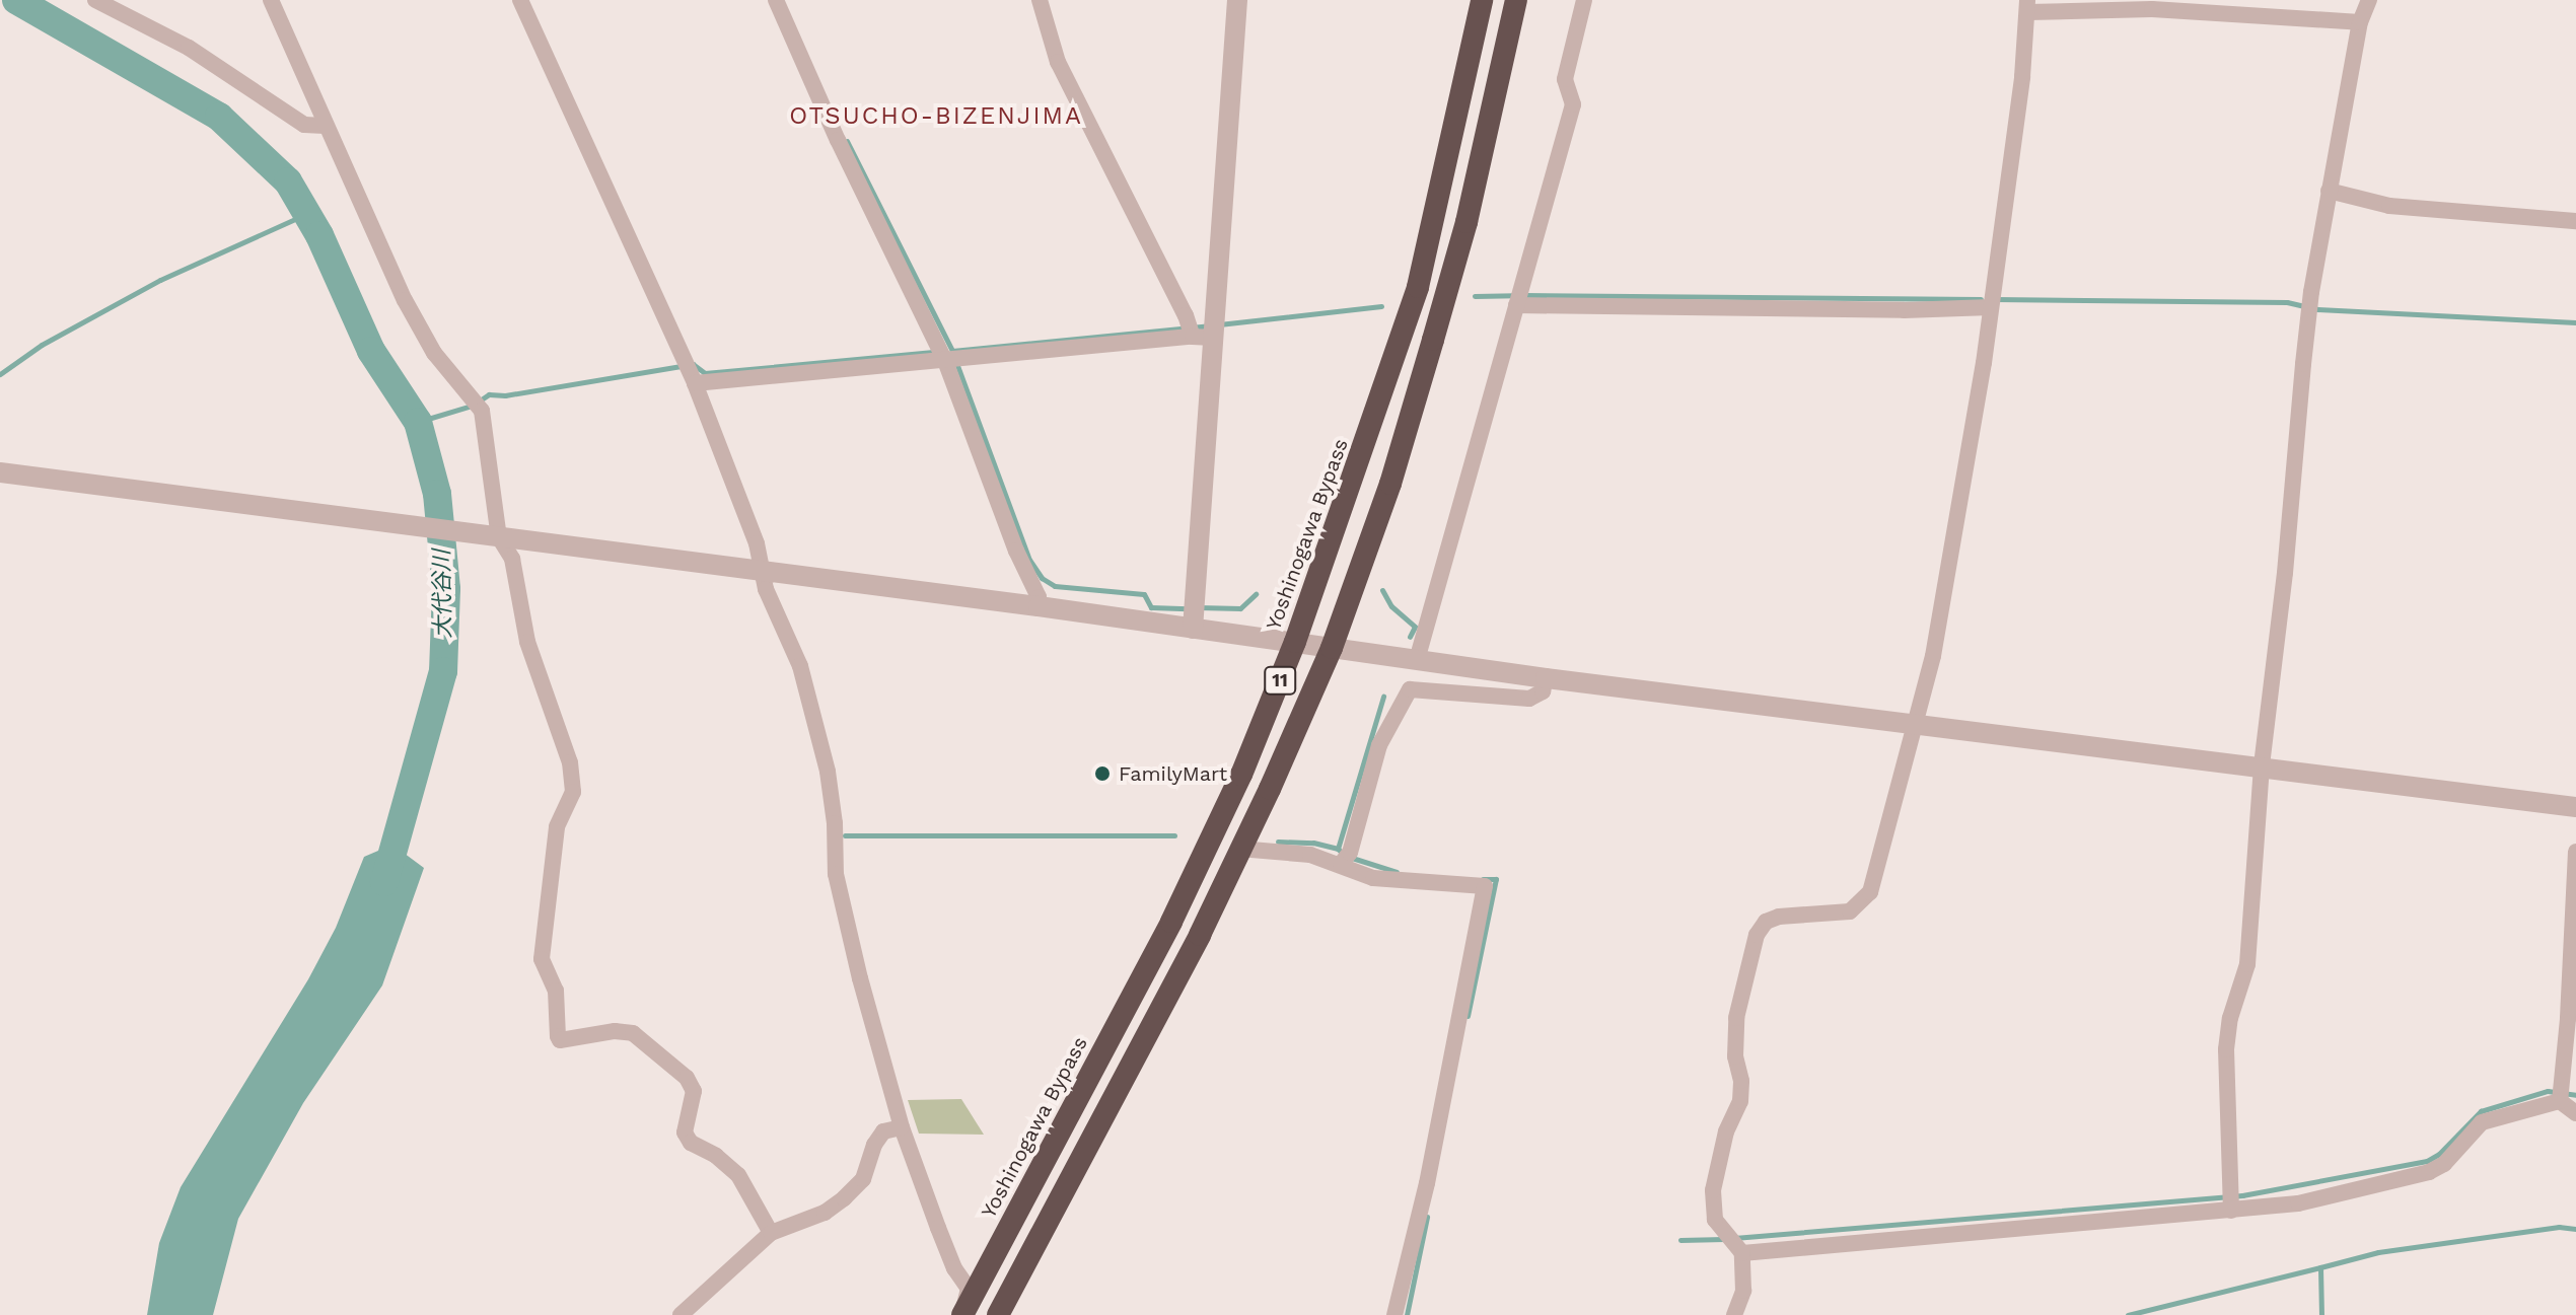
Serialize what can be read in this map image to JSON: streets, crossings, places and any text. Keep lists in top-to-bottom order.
{
  "streets": {
    "highway": ["Yoshinogawa Bypass", "11"]
  },
  "districts": ["OTSUCHO-BIZENJIMA"],
  "water": ["大代谷川"],
  "places": ["FamilyMart"]
}
